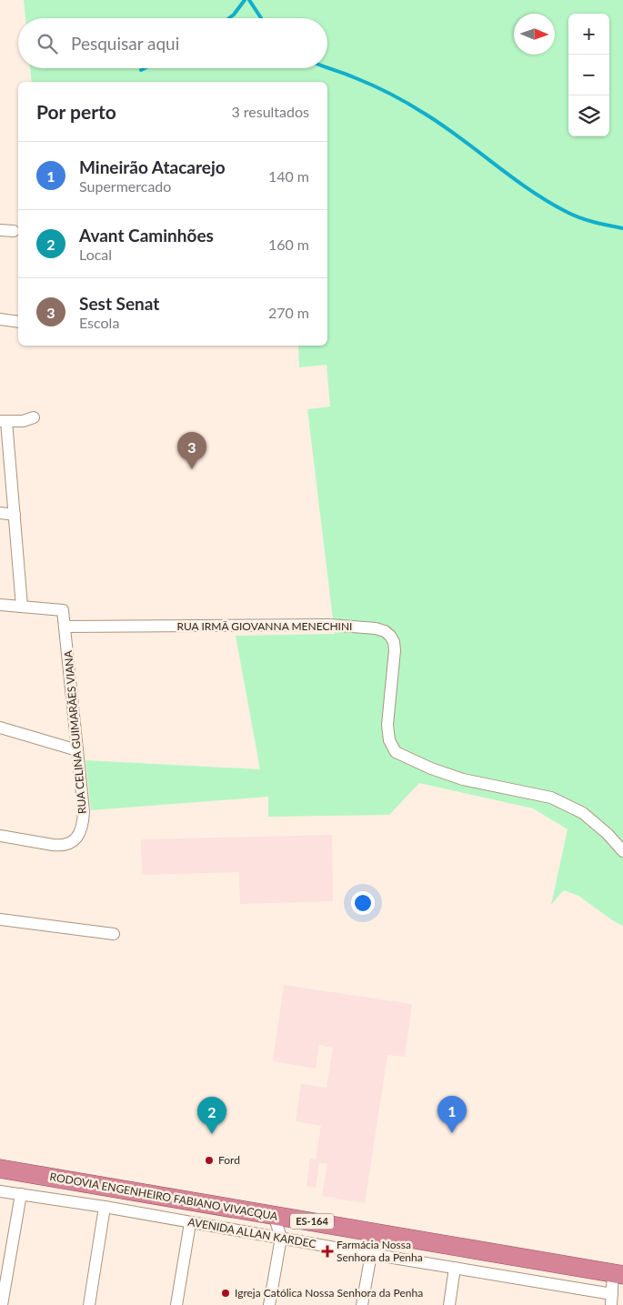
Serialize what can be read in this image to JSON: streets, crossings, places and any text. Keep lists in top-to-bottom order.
{
  "streets": {
    "highway": ["RODOVIA ENGENHEIRO FABIANO VIVACQUA", "ES-164"],
    "street": ["RUA IRMÃ GIOVANNA MENECHINI", "RUA CELINA GUIMARÃES VIANA", "AVENIDA ALLAN KARDEC"]
  },
  "crossings": [
    ["RUA IRMÃ GIOVANNA MENECHINI", "RUA CELINA GUIMARÃES VIANA"],
    ["RODOVIA ENGENHEIRO FABIANO VIVACQUA", "AVENIDA ALLAN KARDEC"]
  ],
  "places": {
    "other": ["Ford", "Igreja Católica Nossa Senhora da Penha"],
    "health": ["Farmácia Nossa Senhora da Penha"]
  },
  "north": "right",
  "page": {
    "map_buttons": ["+", "−"],
    "search": "Pesquisar aqui",
    "heading": ["Por perto", "3 resultados"],
    "list": [
      {
        "mark": "1",
        "name": "Mineirão Atacarejo",
        "note": "Supermercado",
        "value": "140 m"
      },
      {
        "mark": "2",
        "name": "Avant Caminhões",
        "note": "Local",
        "value": "160 m"
      },
      {
        "mark": "3",
        "name": "Sest Senat",
        "note": "Escola",
        "value": "270 m"
      }
    ],
    "pins": ["3", "1", "2"]
  }
}
